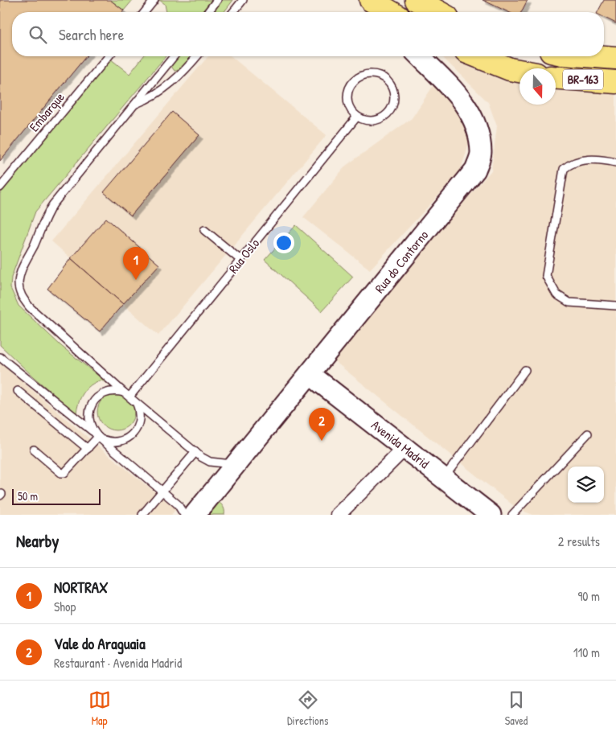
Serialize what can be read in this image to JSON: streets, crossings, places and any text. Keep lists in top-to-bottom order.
{
  "streets": {
    "highway": ["BR-163"],
    "street": ["Rua do Contorno", "Avenida Madrid"],
    "lane": ["Embarque", "Rua Oslo"]
  },
  "crossings": [
    ["Rua do Contorno", "Avenida Madrid"]
  ],
  "scale_bar": "50 m",
  "north": "bottom",
  "page": {
    "search": "Search here",
    "pins": ["1", "2"],
    "scale": "50 m",
    "heading": ["Nearby", "2 results"],
    "list": [
      {
        "mark": "1",
        "name": "NORTRAX",
        "note": "Shop",
        "value": "90 m"
      },
      {
        "mark": "2",
        "name": "Vale do Araguaia",
        "note": "Restaurant · Avenida Madrid",
        "value": "110 m"
      }
    ],
    "nav": ["Map", "Directions", "Saved"]
  }
}
